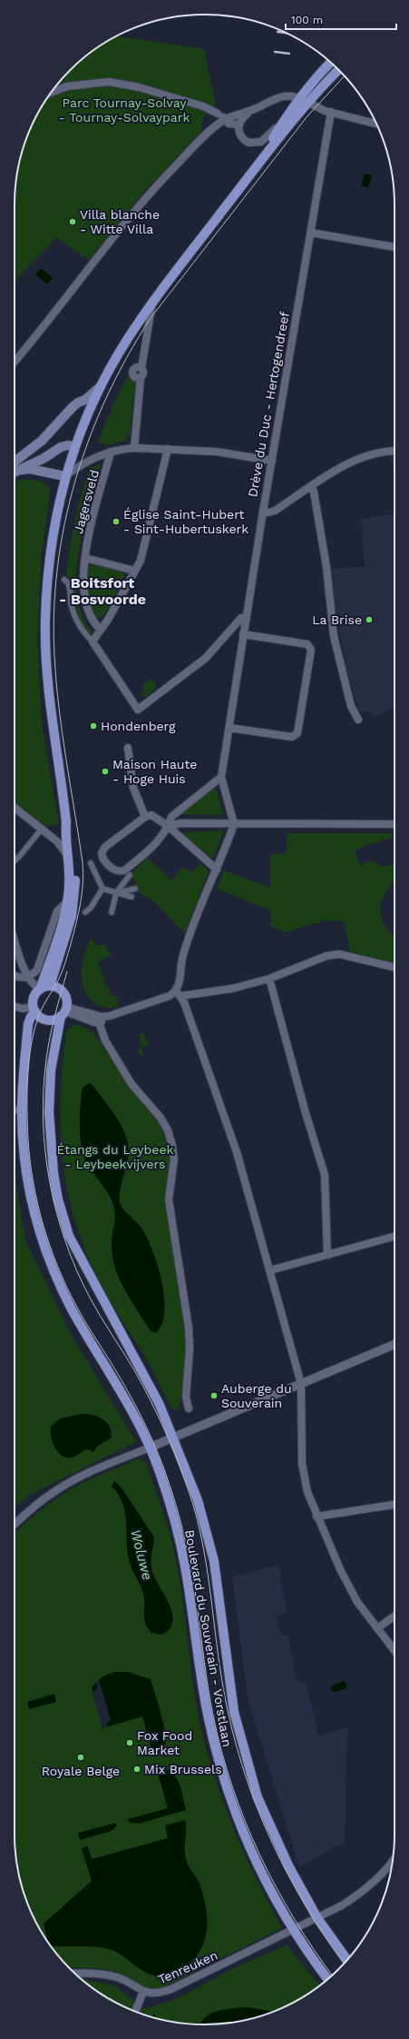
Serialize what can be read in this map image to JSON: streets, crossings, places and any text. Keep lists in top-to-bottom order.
{
  "streets": {
    "main road": ["Boulevard du Souverain - Vorstlaan"],
    "street": ["Drève du Duc - Hertogendreef", "Jagersveld", "Tenreuken"]
  },
  "crossings": [
    ["Boulevard du Souverain - Vorstlaan", "Tenreuken"]
  ],
  "districts": ["Boitsfort - Bosvoorde"],
  "water": ["Woluwe"],
  "parks": ["Parc Tournay-Solvay - Tournay-Solvaypark", "Étangs du Leybeek - Leybeekvijvers"],
  "places": [
    "Villa blanche - Witte Villa",
    "Église Saint-Hubert - Sint-Hubertuskerk",
    "La Brise",
    "Hondenberg",
    "Maison Haute - Hoge Huis",
    "Auberge du Souverain",
    "Fox Food Market",
    "Royale Belge",
    "Mix Brussels"
  ],
  "scale_bar": "100 m"
}
